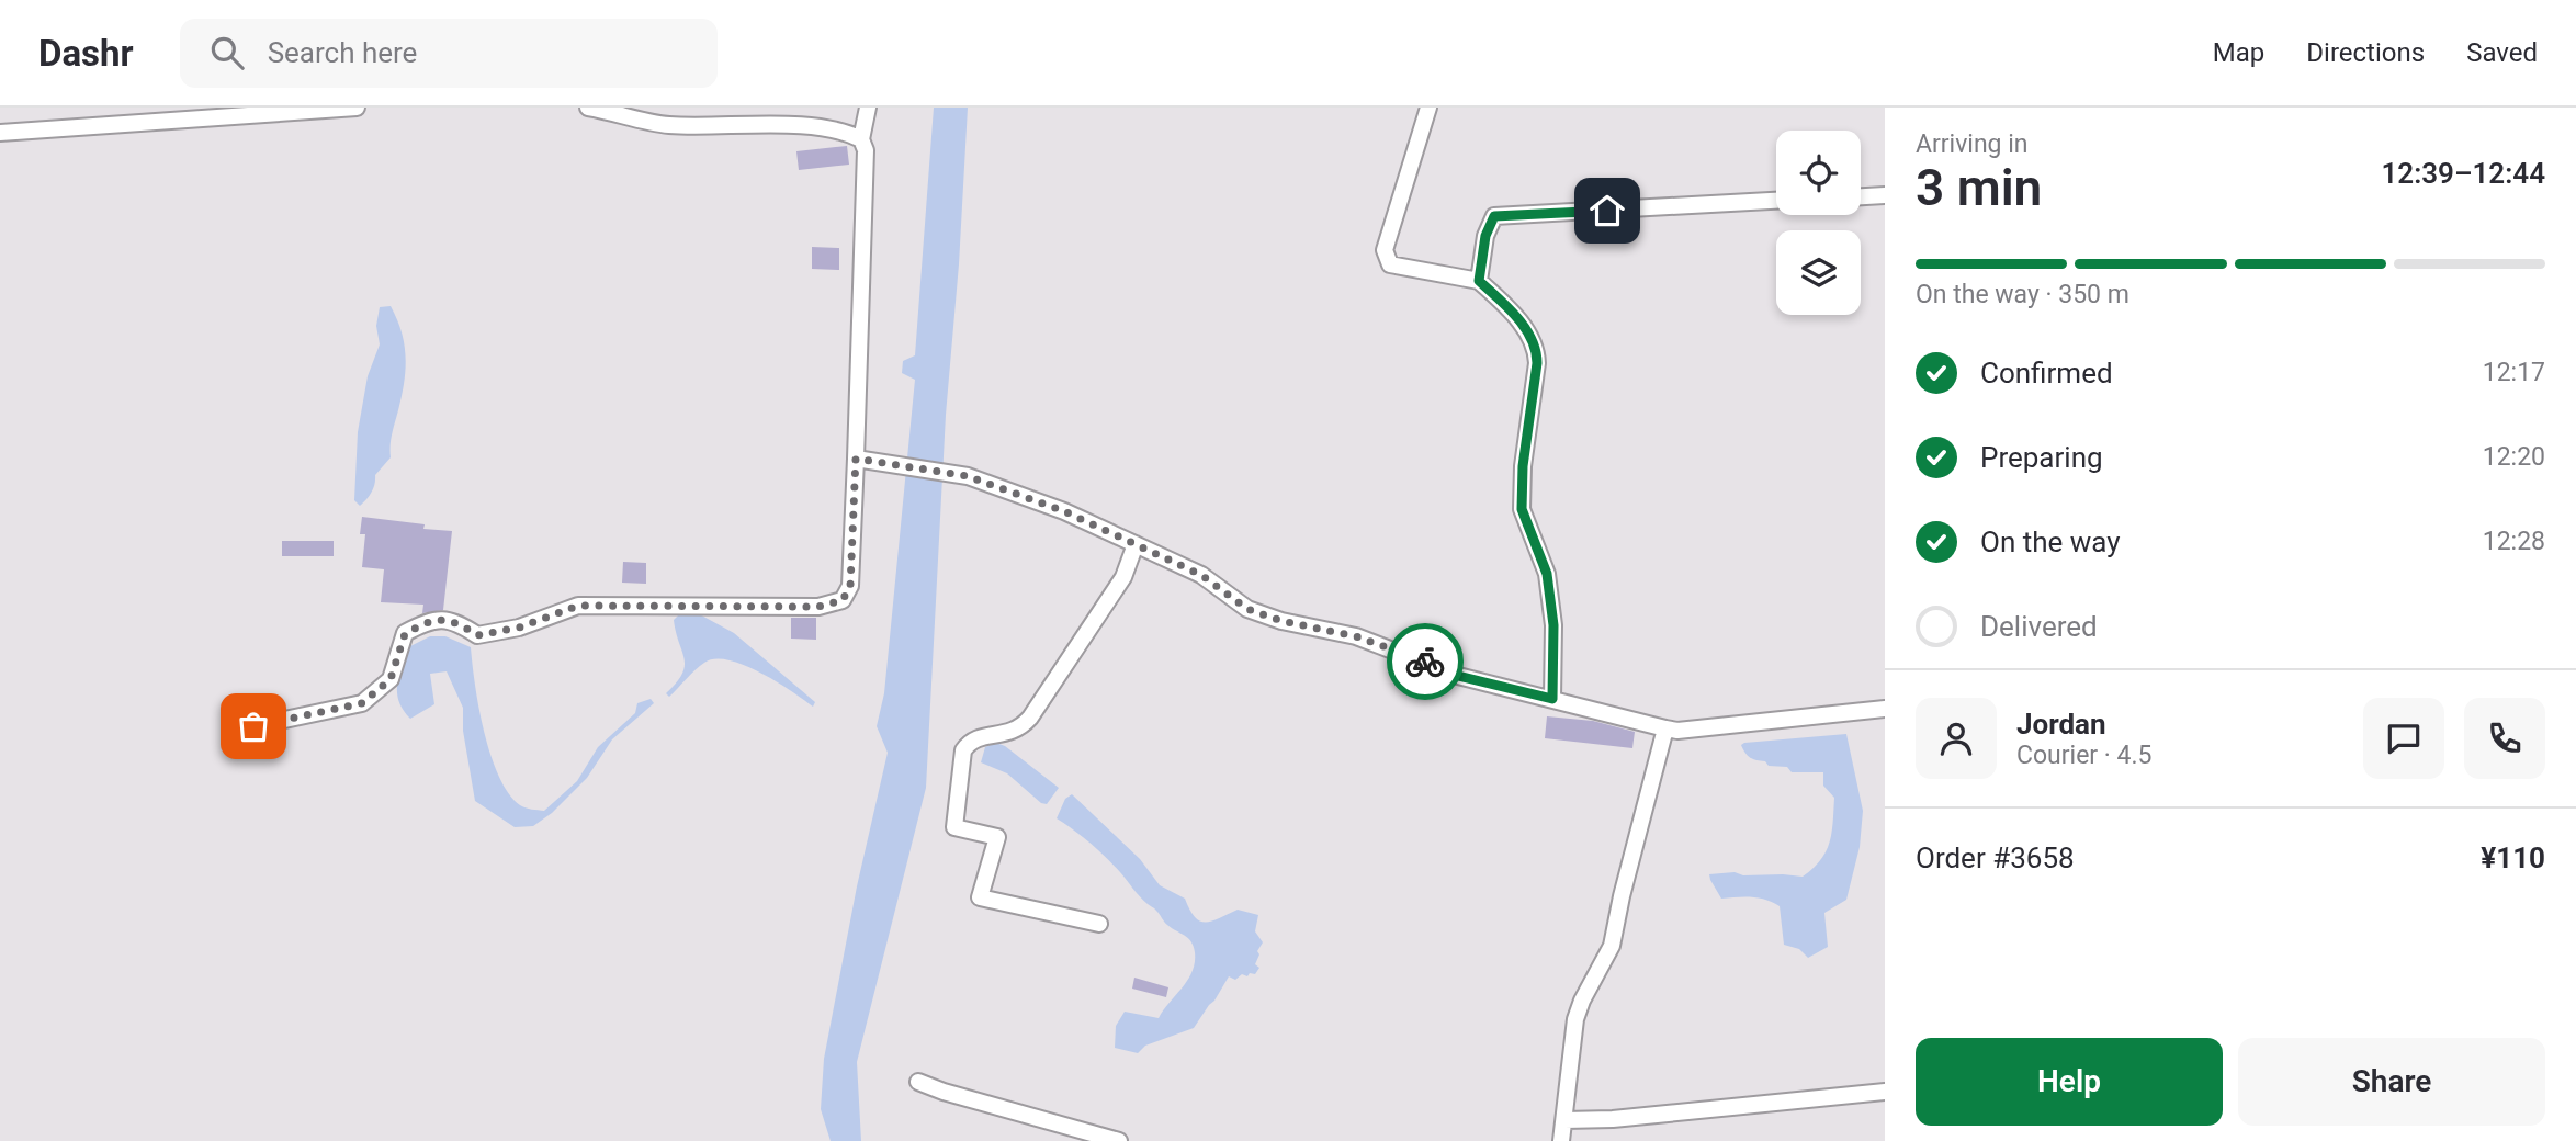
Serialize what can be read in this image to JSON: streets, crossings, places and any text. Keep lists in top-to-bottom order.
{
  "page": {
    "header": "Dashr",
    "search": "Search here",
    "nav": ["Map", "Directions", "Saved"],
    "heading": ["3 min", "Arriving in", "12:39–12:44"],
    "panel": [
      "Jordan",
      "Courier · 4.5",
      "Order #3658",
      "¥110"
    ],
    "bar": "On the way · 350 m",
    "list": [
      ["Confirmed", "12:17"],
      ["Preparing", "12:20"],
      ["On the way", "12:28"],
      "Delivered"
    ],
    "buttons": ["Help", "Share"]
  }
}
